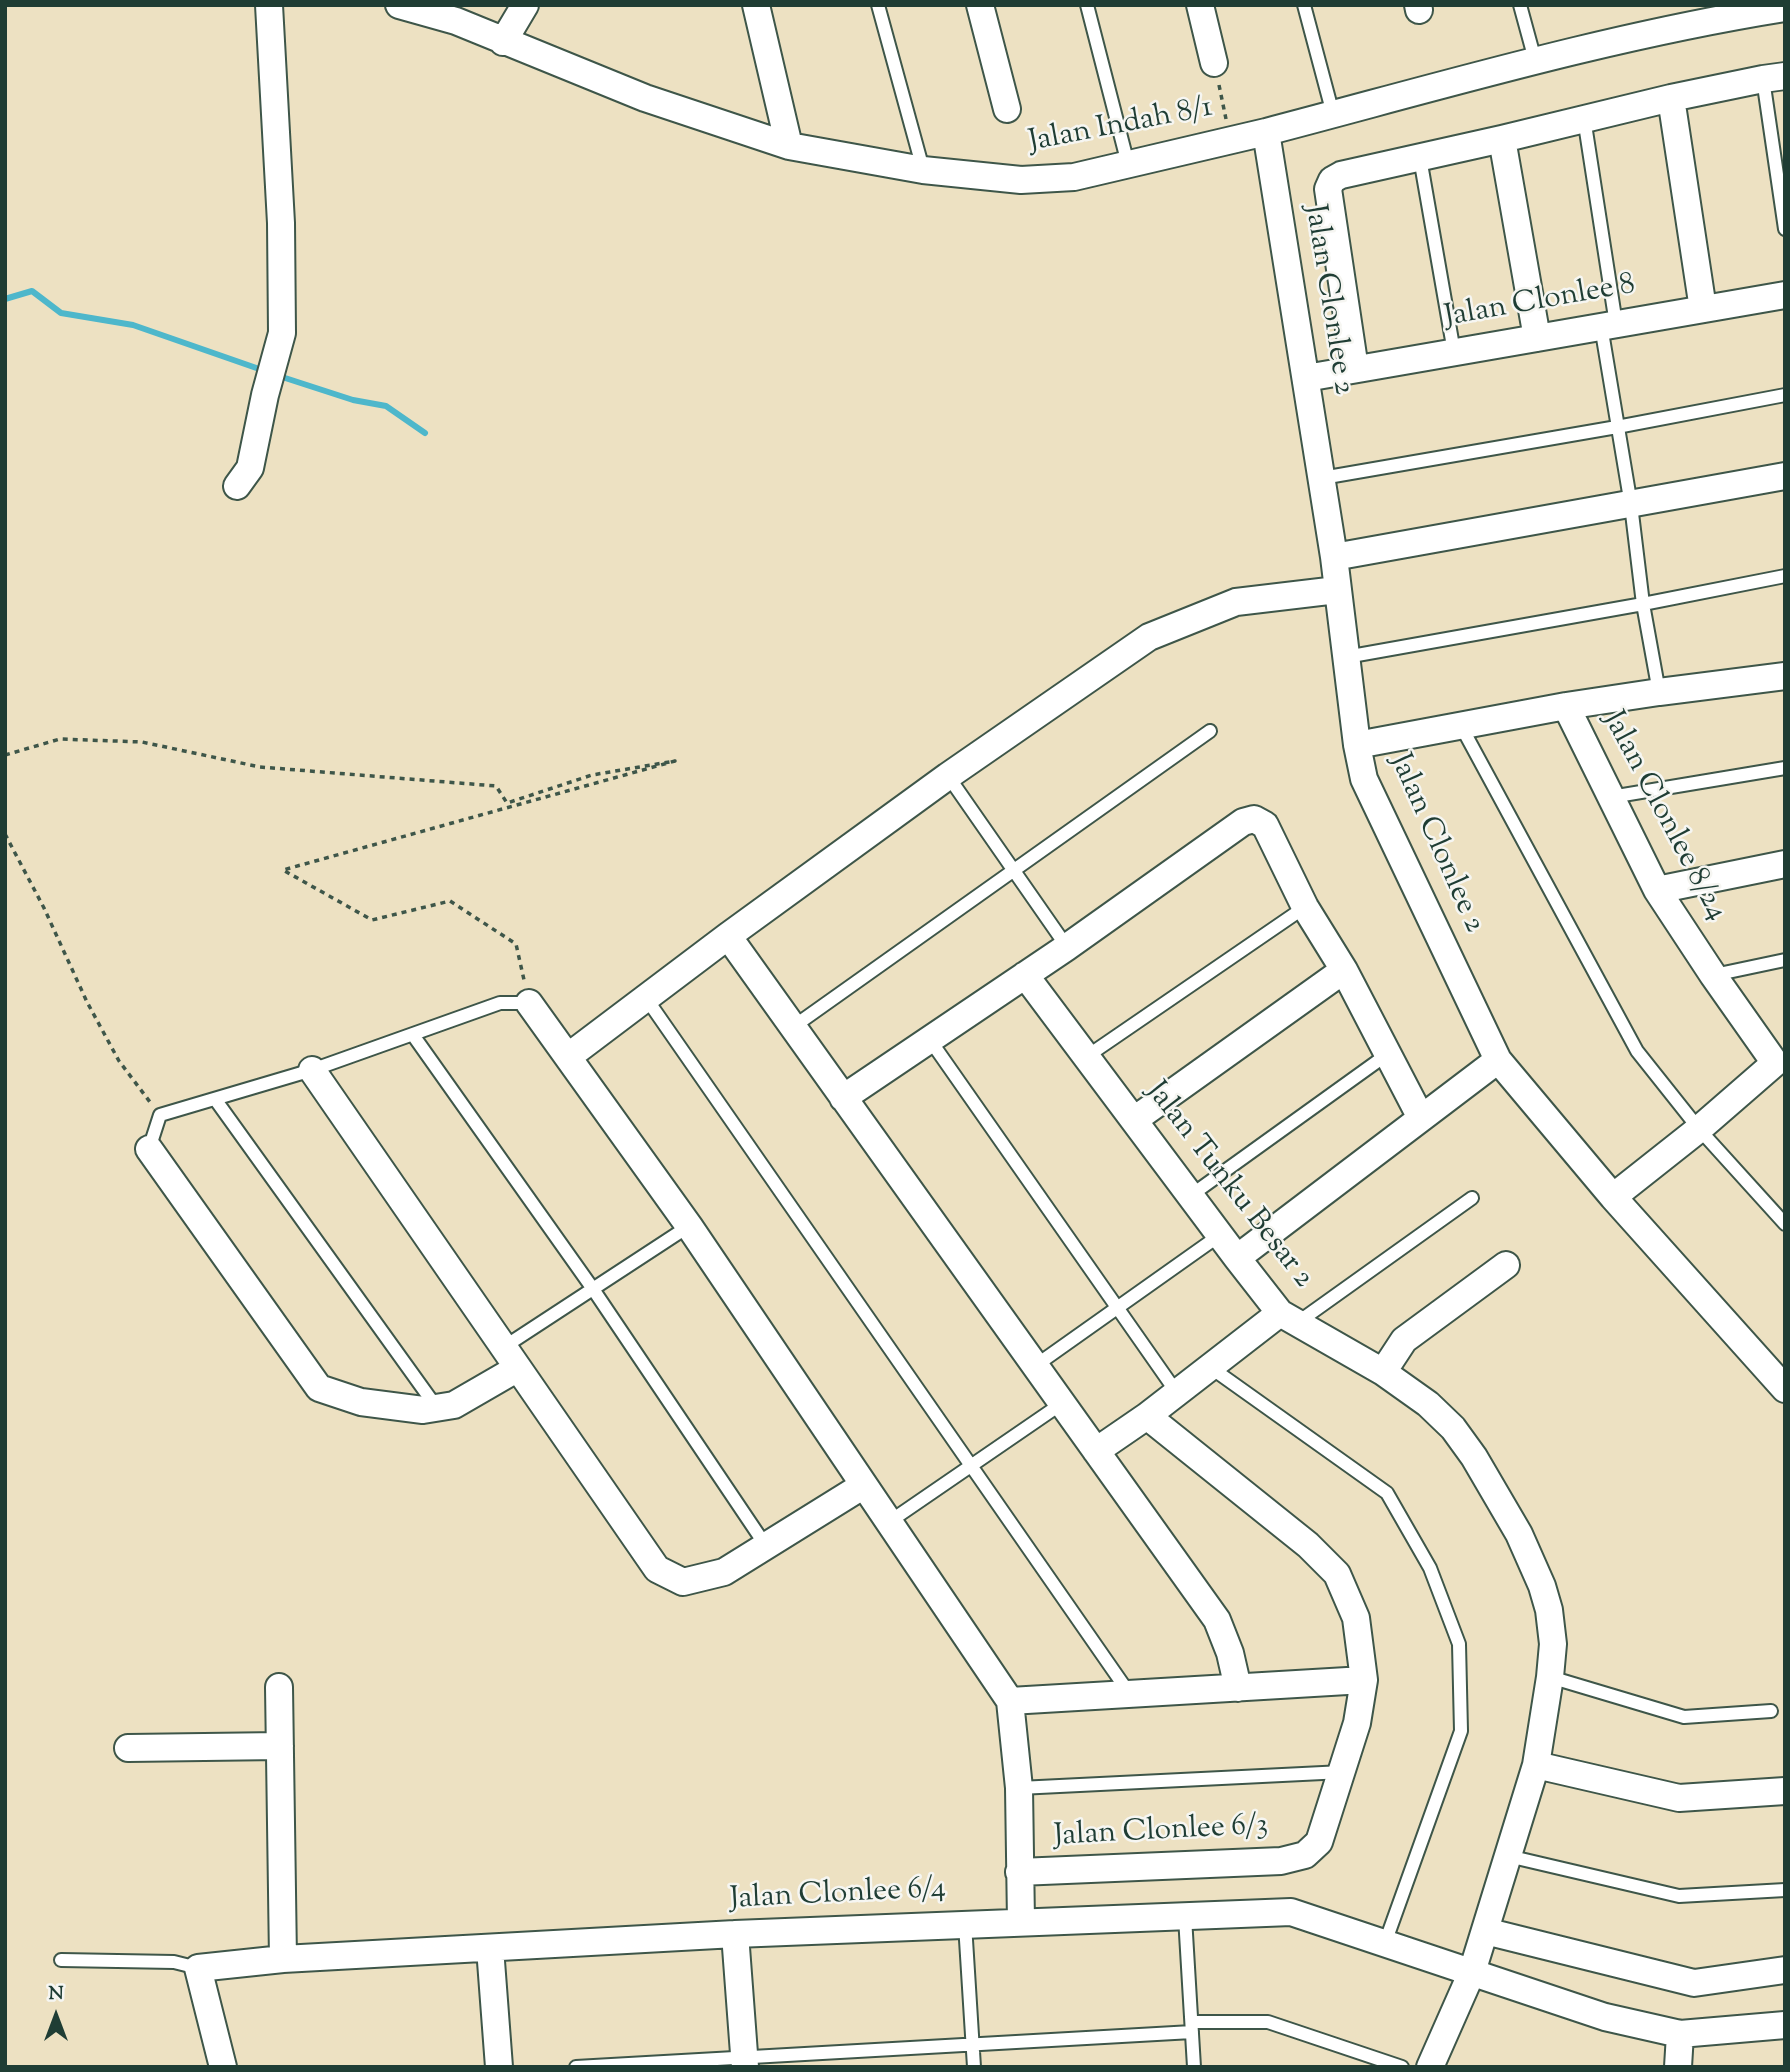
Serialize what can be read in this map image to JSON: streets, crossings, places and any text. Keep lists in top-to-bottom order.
{
  "streets": {
    "street": [
      "Jalan Indah 8/1",
      "Jalan Clonlee 2",
      "Jalan Clonlee 8",
      "Jalan Clonlee 8/24",
      "Jalan Tunku Besar 2",
      "Jalan Clonlee 6/3",
      "Jalan Clonlee 6/4"
    ]
  },
  "crossings": [
    ["Jalan Indah 8/1", "Jalan Clonlee 2"],
    ["Jalan Clonlee 2", "Jalan Clonlee 8"],
    ["Jalan Tunku Besar 2", "Jalan Clonlee 6/4"]
  ],
  "north": "top"
}
